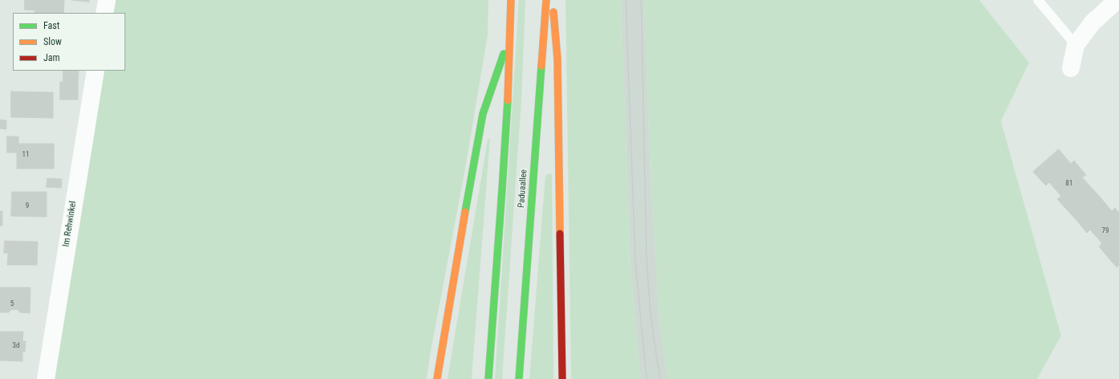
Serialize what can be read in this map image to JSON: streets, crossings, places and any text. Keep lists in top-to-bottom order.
{
  "streets": {
    "highway": ["Paduaallee"],
    "street": ["Im Rehwinkel"]
  },
  "house_numbers": [
    "11",
    "81",
    "9",
    "79",
    "5",
    "3d"
  ],
  "legend": ["Fast", "Slow", "Jam"]
}
